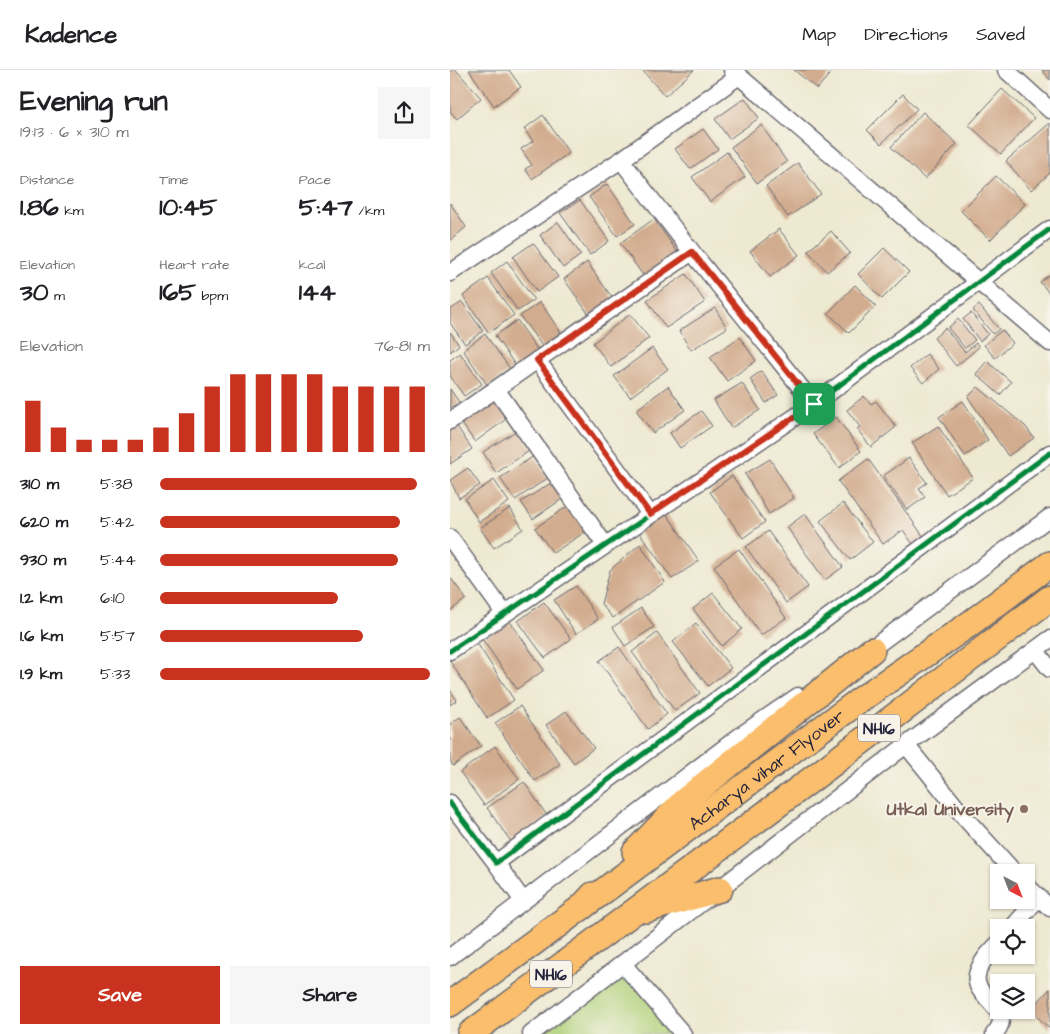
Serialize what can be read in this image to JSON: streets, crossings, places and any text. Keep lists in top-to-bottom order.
{
  "streets": {
    "highway": ["NH16", "Acharya vihar Flyover"]
  },
  "crossings": [
    ["NH16", "Acharya vihar Flyover"]
  ],
  "places": ["Utkal University"],
  "north": "bottom right",
  "page": {
    "header": "Kadence",
    "nav": ["Map", "Directions", "Saved"],
    "heading": ["Evening run", "19:13 · 6 × 310 m"],
    "stats": [
      ["Distance", "1.86 km"],
      ["Time", "10:45"],
      ["Pace", "5:47 /km"],
      ["Elevation", "30 m"],
      ["Heart rate", "165 bpm"],
      ["kcal", "144"]
    ],
    "chart": ["Elevation", "76–81 m"],
    "list": [
      {
        "name": "310 m",
        "note": "5:38"
      },
      {
        "name": "620 m",
        "note": "5:42"
      },
      {
        "name": "930 m",
        "note": "5:44"
      },
      {
        "name": "1.2 km",
        "note": "6:10"
      },
      {
        "name": "1.6 km",
        "note": "5:57"
      },
      {
        "name": "1.9 km",
        "note": "5:33"
      }
    ],
    "buttons": ["Save", "Share"]
  }
}
